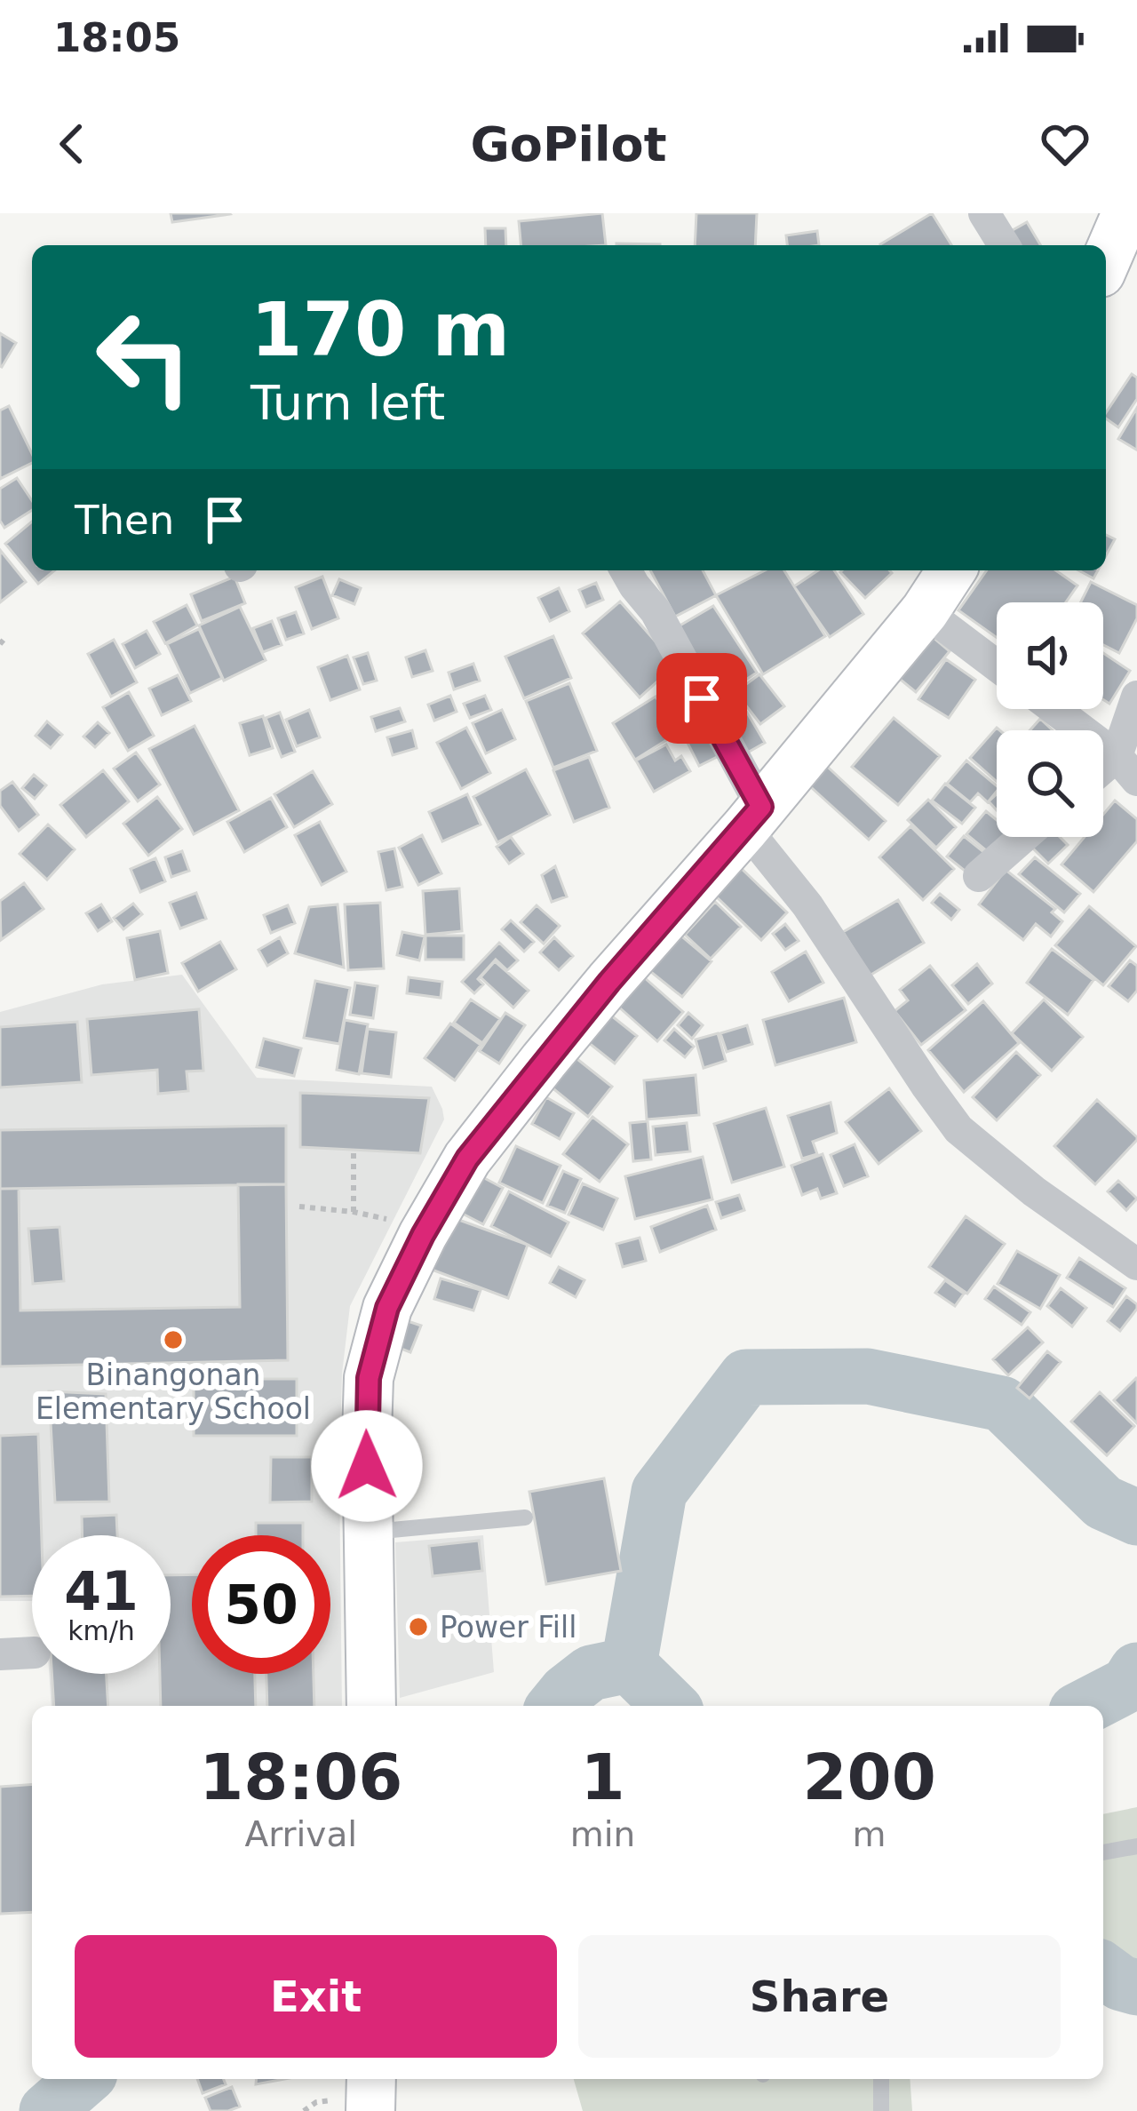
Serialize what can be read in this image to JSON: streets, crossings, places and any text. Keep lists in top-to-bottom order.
{
  "places": ["Binangonan Elementary School", "Power Fill"],
  "page": {
    "status": "18:05",
    "header": "GoPilot",
    "turn": ["170 m", "Turn left"],
    "then": "Then",
    "speed": "41 km/h",
    "limit": "50",
    "eta": [
      "18:06",
      "Arrival",
      "1",
      "min",
      "200",
      "m"
    ],
    "buttons": ["Exit", "Share"]
  }
}
